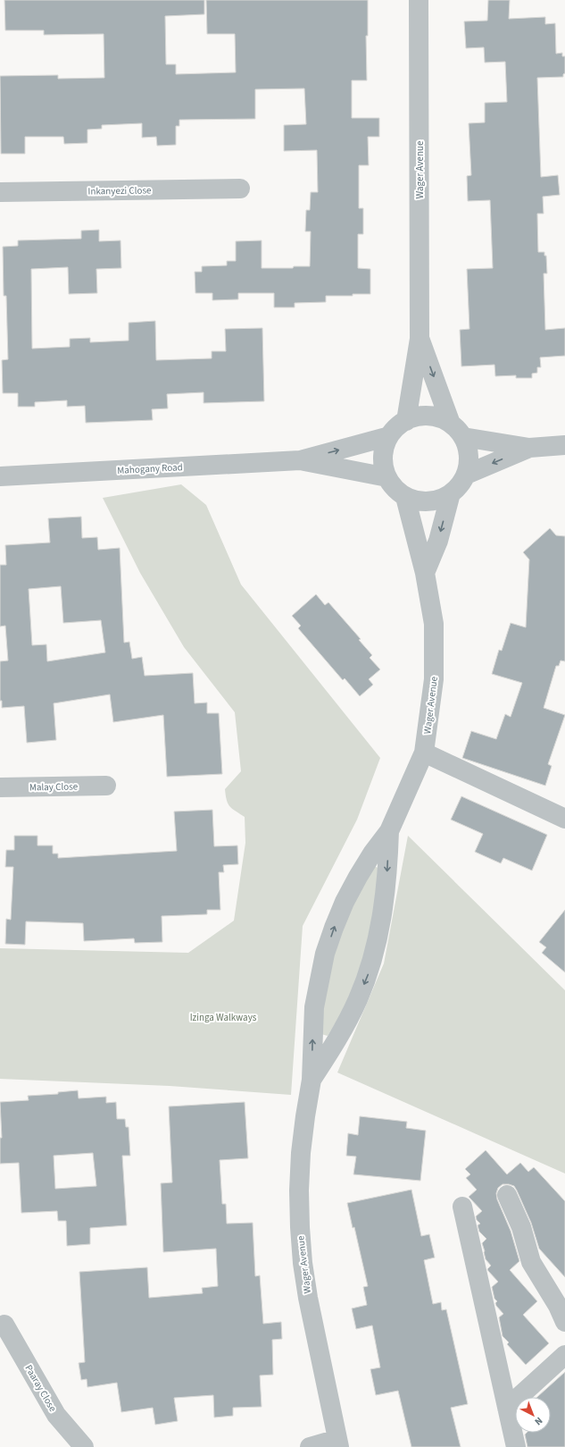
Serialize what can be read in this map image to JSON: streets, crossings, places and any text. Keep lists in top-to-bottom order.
{
  "streets": {
    "street": [
      "Wager Avenue",
      "Inkanyezi Close",
      "Mahogany Road",
      "Malay Close",
      "Paaray Close"
    ]
  },
  "crossings": [
    ["Wager Avenue", "Mahogany Road"]
  ],
  "parks": ["Izinga Walkways"],
  "north": "bottom right"
}
